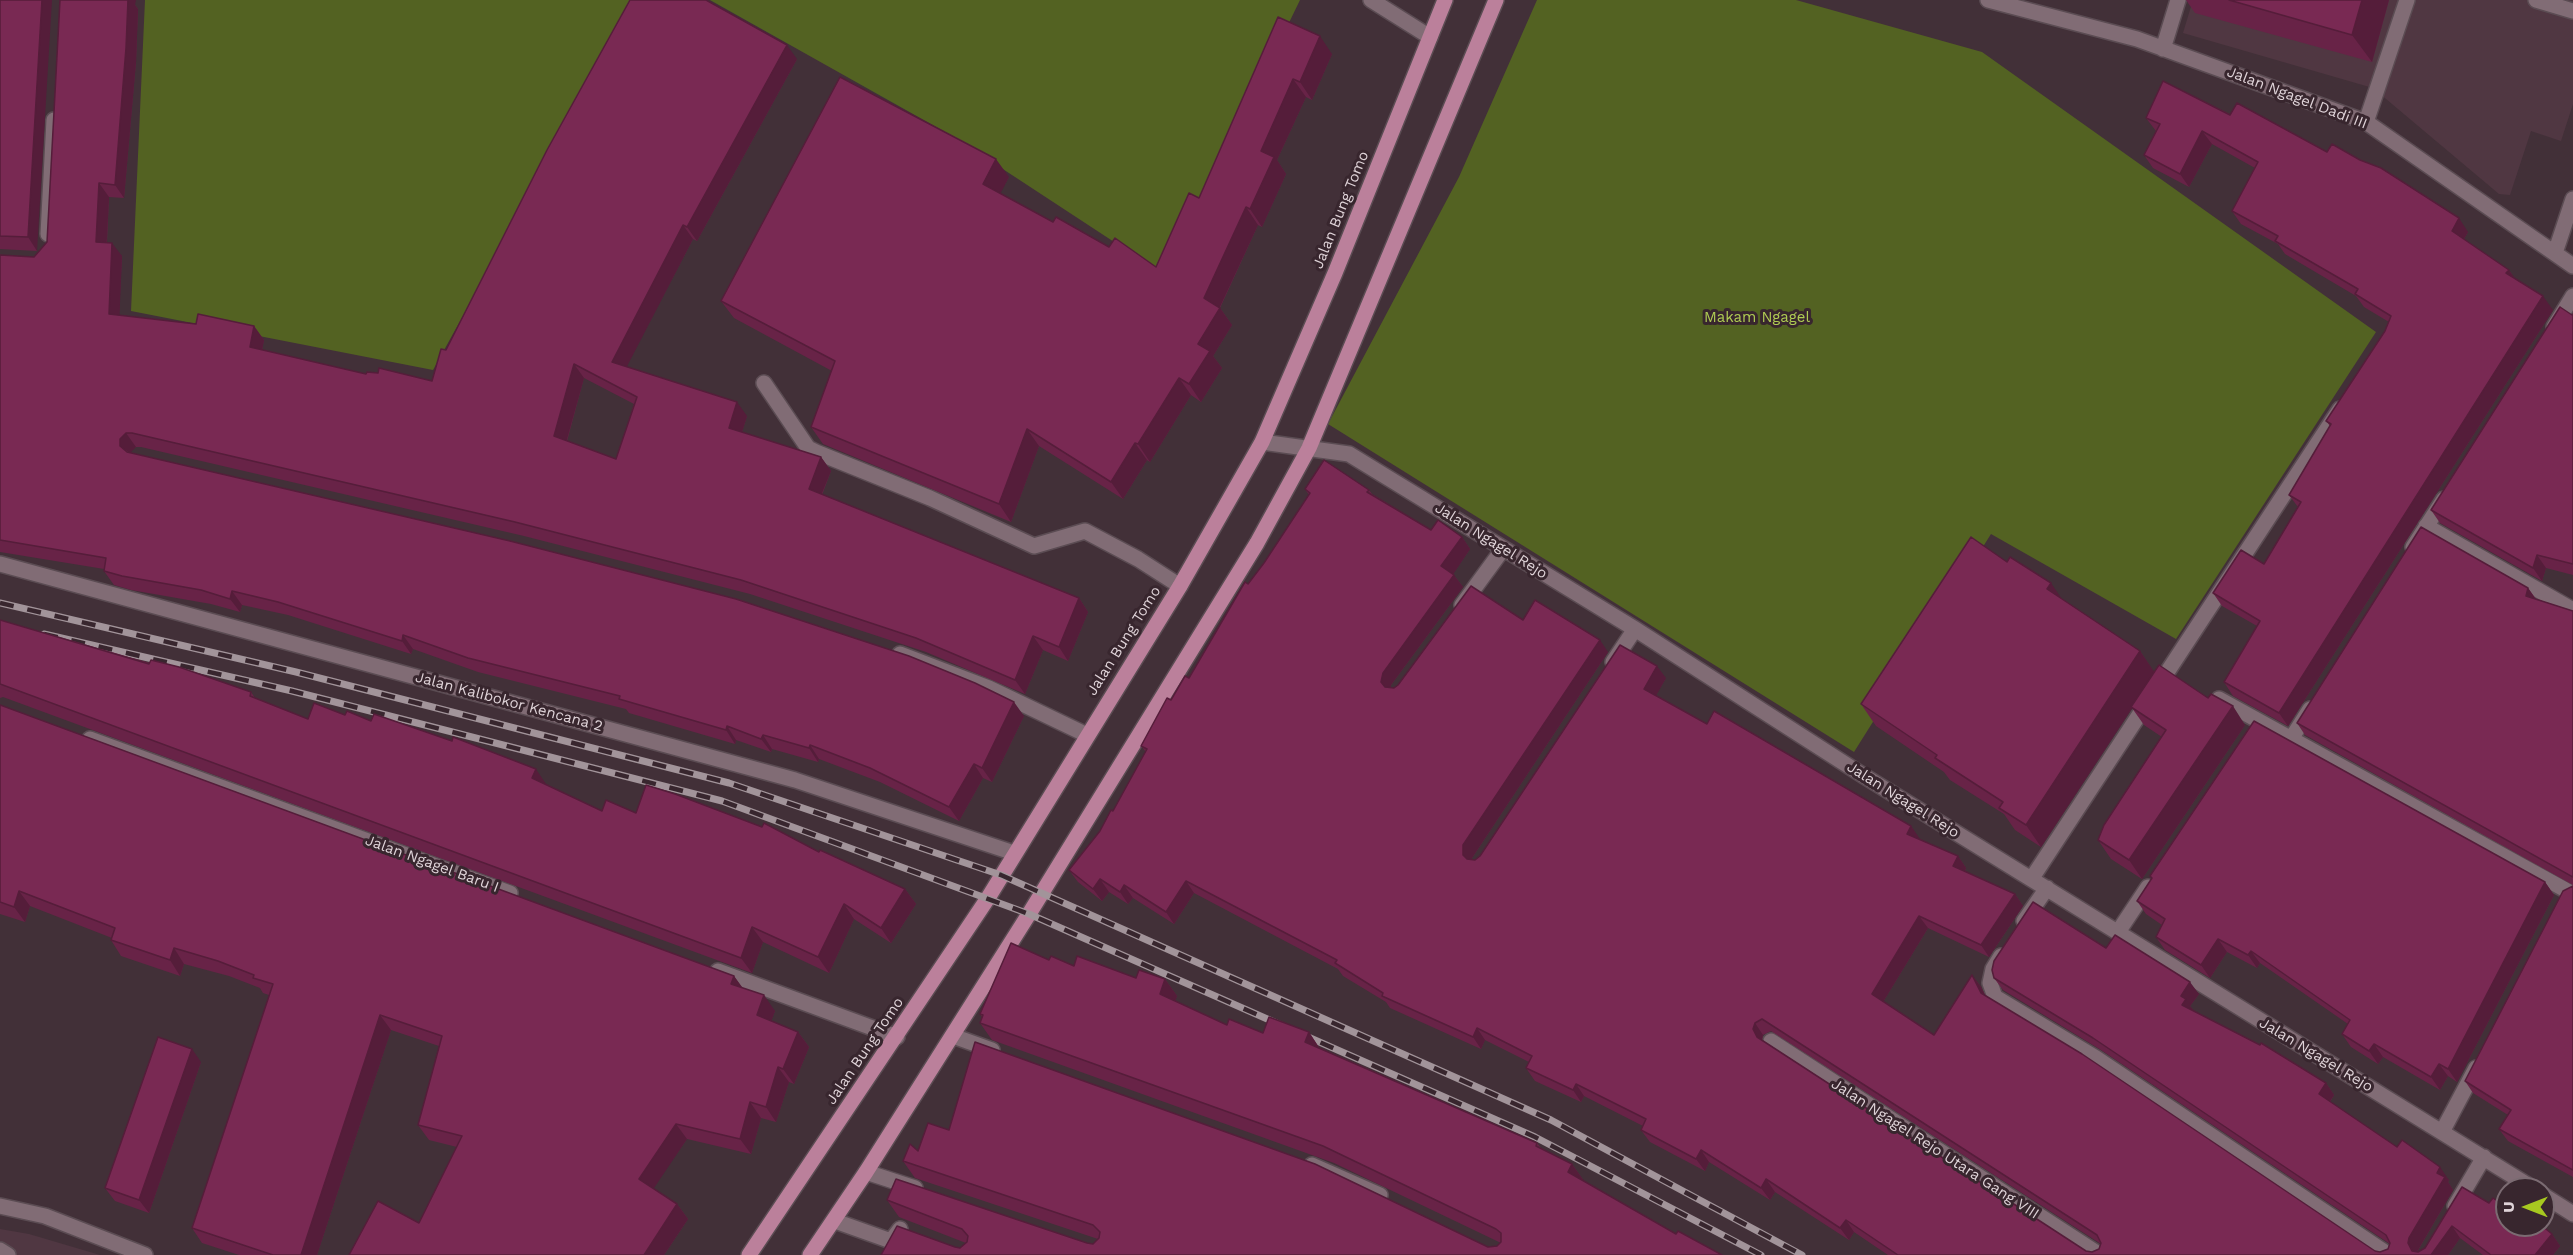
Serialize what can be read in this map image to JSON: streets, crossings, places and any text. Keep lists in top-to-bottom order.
{
  "streets": {
    "main road": ["Jalan Bung Tomo"],
    "street": [
      "Jalan Ngagel Dadi III",
      "Jalan Ngagel Rejo",
      "Jalan Kalibokor Kencana 2",
      "Jalan Ngagel Baru I",
      "Jalan Ngagel Rejo Utara Gang VIII"
    ]
  },
  "crossings": [
    ["Jalan Bung Tomo", "Jalan Ngagel Rejo"],
    ["Jalan Bung Tomo", "Jalan Kalibokor Kencana 2"]
  ],
  "parks": ["Makam Ngagel"],
  "north": "left"
}
